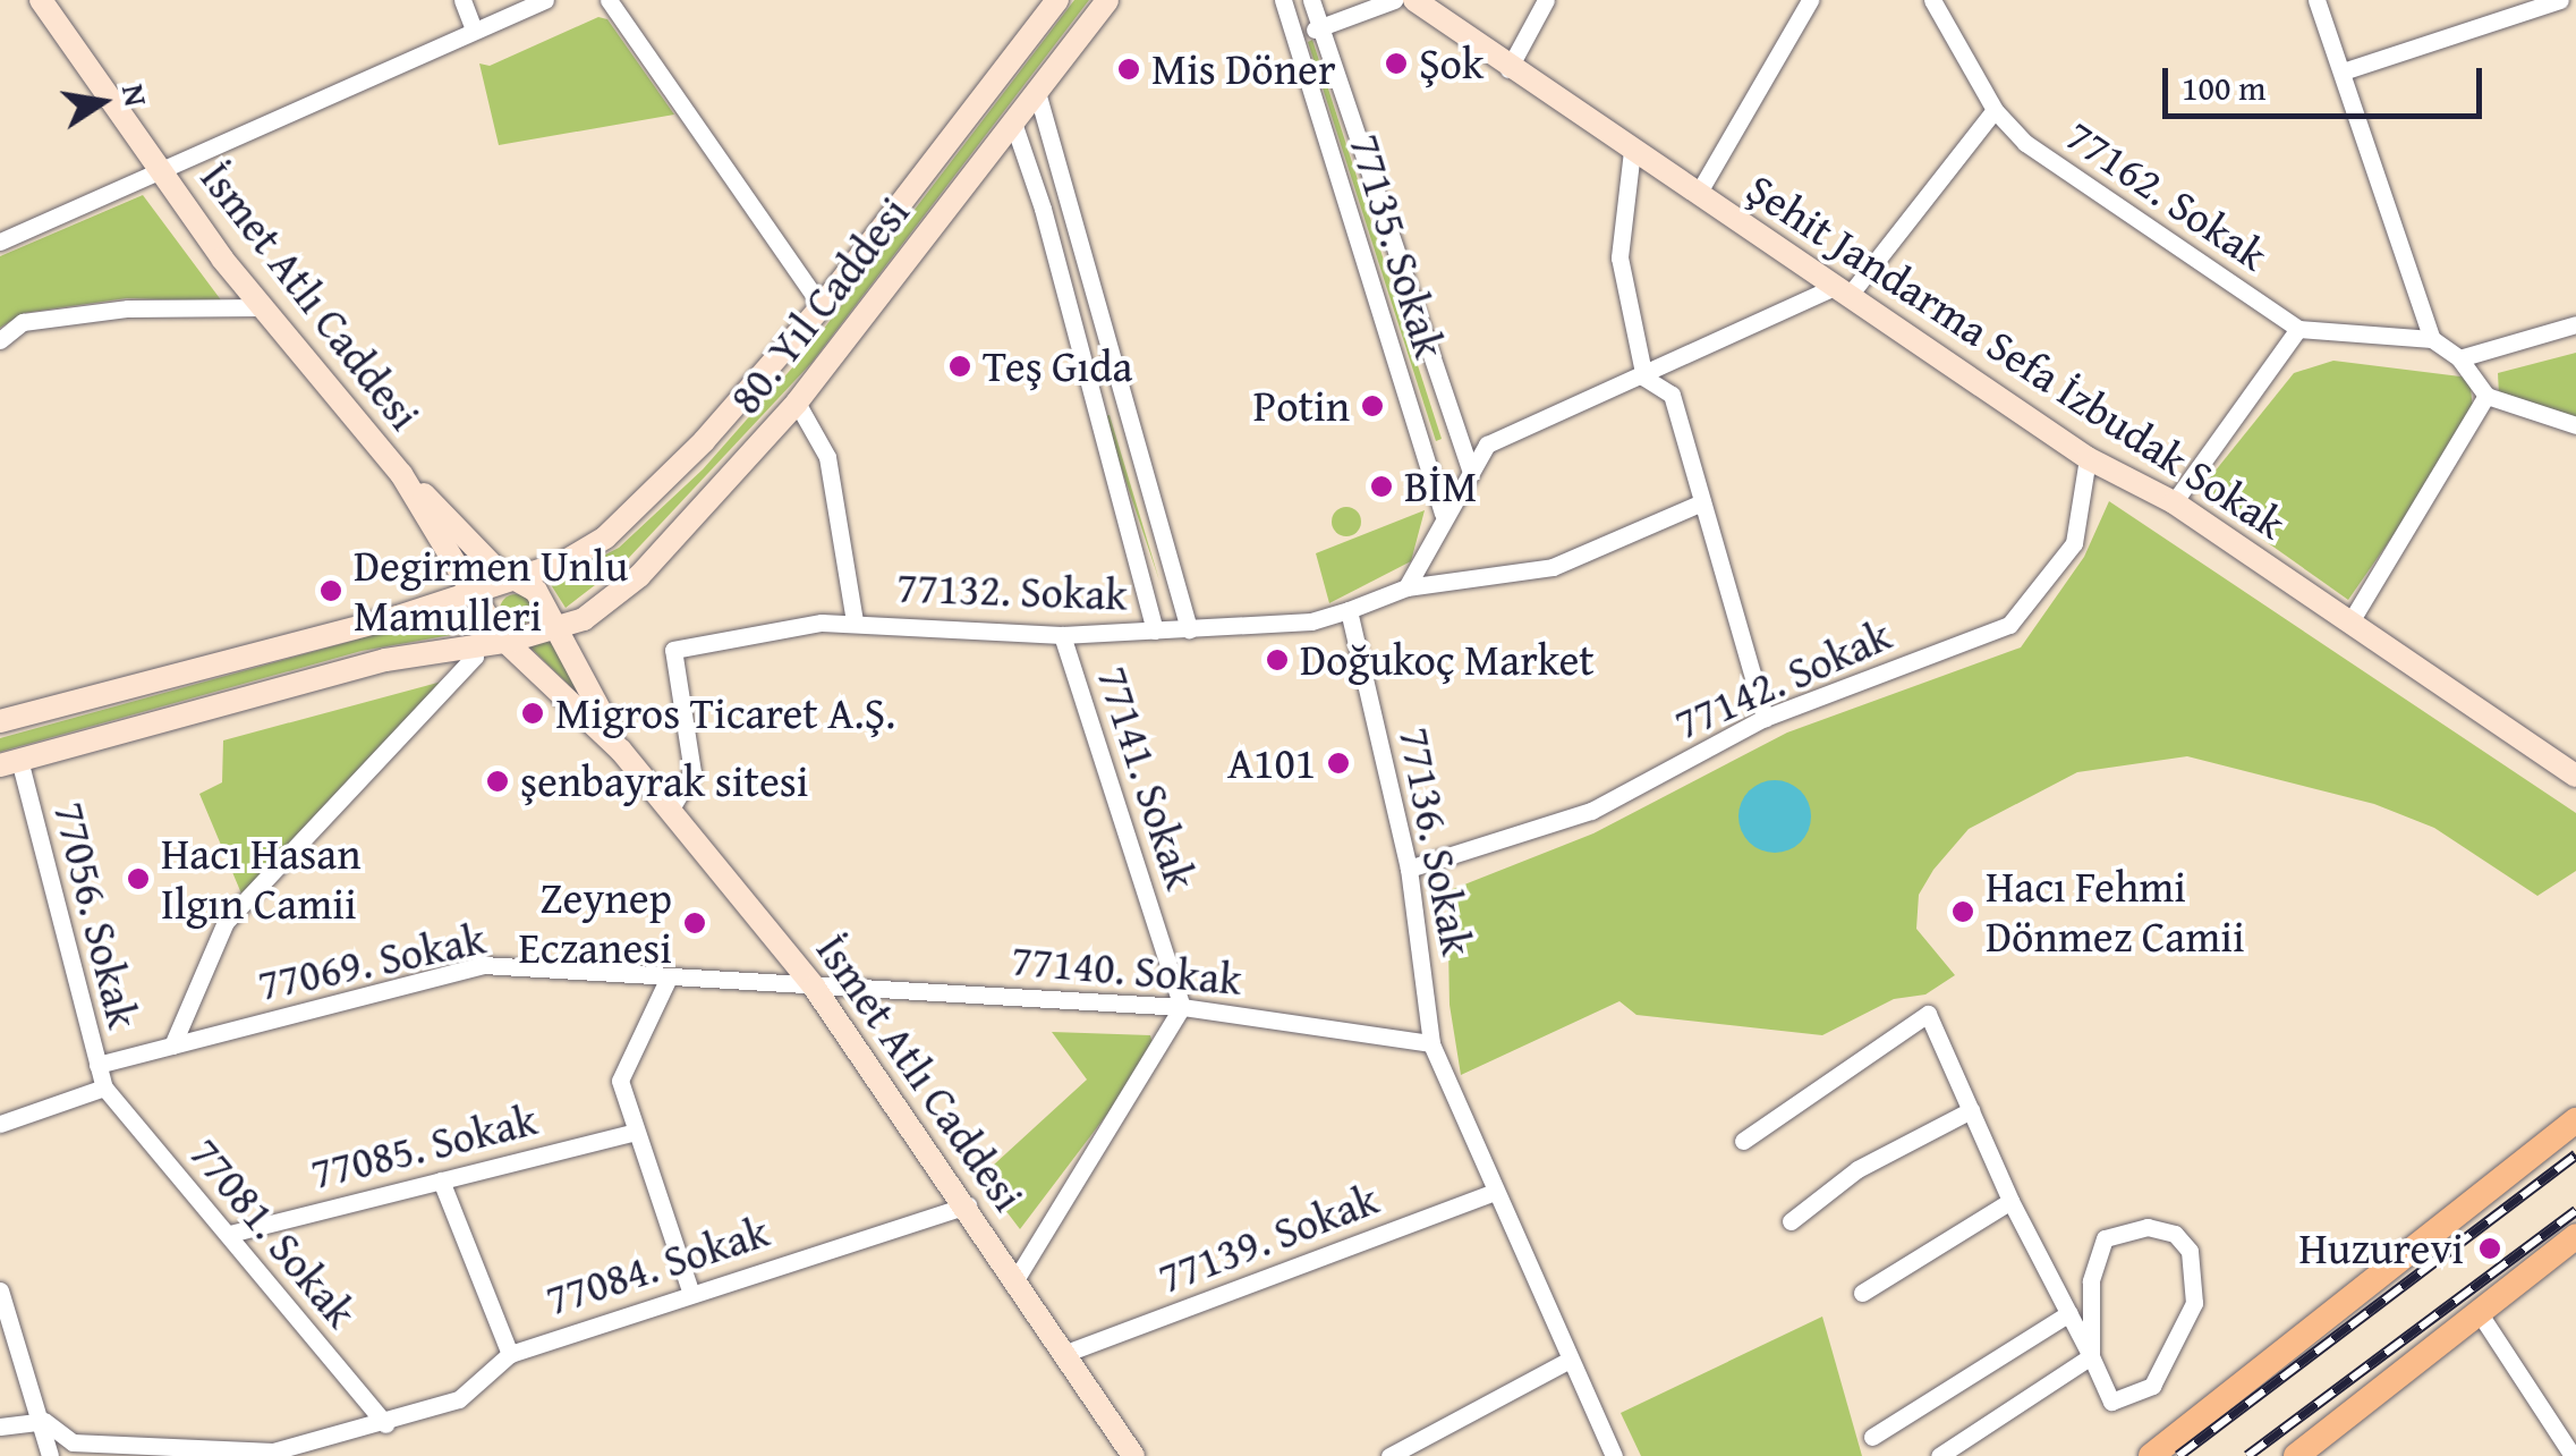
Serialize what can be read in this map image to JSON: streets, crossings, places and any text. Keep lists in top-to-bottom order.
{
  "streets": {
    "main road": ["İsmet Atlı Caddesi", "80. Yıl Caddesi", "Şehit Jandarma Sefa İzbudak Sokak"],
    "street": [
      "77162. Sokak",
      "77135. Sokak",
      "77132. Sokak",
      "77142. Sokak",
      "77141. Sokak",
      "77136. Sokak",
      "77056. Sokak",
      "77069. Sokak",
      "77140. Sokak",
      "77085. Sokak",
      "77081. Sokak",
      "77139. Sokak",
      "77084. Sokak"
    ]
  },
  "crossings": [
    ["İsmet Atlı Caddesi", "80. Yıl Caddesi"],
    ["İsmet Atlı Caddesi", "77132. Sokak"],
    ["İsmet Atlı Caddesi", "77069. Sokak"],
    ["İsmet Atlı Caddesi", "77140. Sokak"],
    ["İsmet Atlı Caddesi", "77139. Sokak"],
    ["İsmet Atlı Caddesi", "77084. Sokak"],
    ["Şehit Jandarma Sefa İzbudak Sokak", "77142. Sokak"],
    ["77132. Sokak", "77141. Sokak"],
    ["77132. Sokak", "77136. Sokak"],
    ["77142. Sokak", "77136. Sokak"],
    ["77141. Sokak", "77140. Sokak"],
    ["77136. Sokak", "77140. Sokak"],
    ["77136. Sokak", "77139. Sokak"],
    ["77056. Sokak", "77069. Sokak"],
    ["77056. Sokak", "77081. Sokak"],
    ["77069. Sokak", "77140. Sokak"],
    ["77085. Sokak", "77081. Sokak"],
    ["77081. Sokak", "77084. Sokak"]
  ],
  "places": [
    "Şok",
    "Mis Döner",
    "Teş Gıda",
    "Potin",
    "BİM",
    "Degirmen Unlu Mamulleri",
    "Doğukoç Market",
    "Migros Ticaret A.Ş.",
    "A101",
    "şenbayrak sitesi",
    "Hacı Hasan Ilgın Camii",
    "Hacı Fehmi Dönmez Camii",
    "Zeynep Eczanesi",
    "Huzurevi"
  ],
  "scale_bar": "100 m",
  "north": "right"
}
